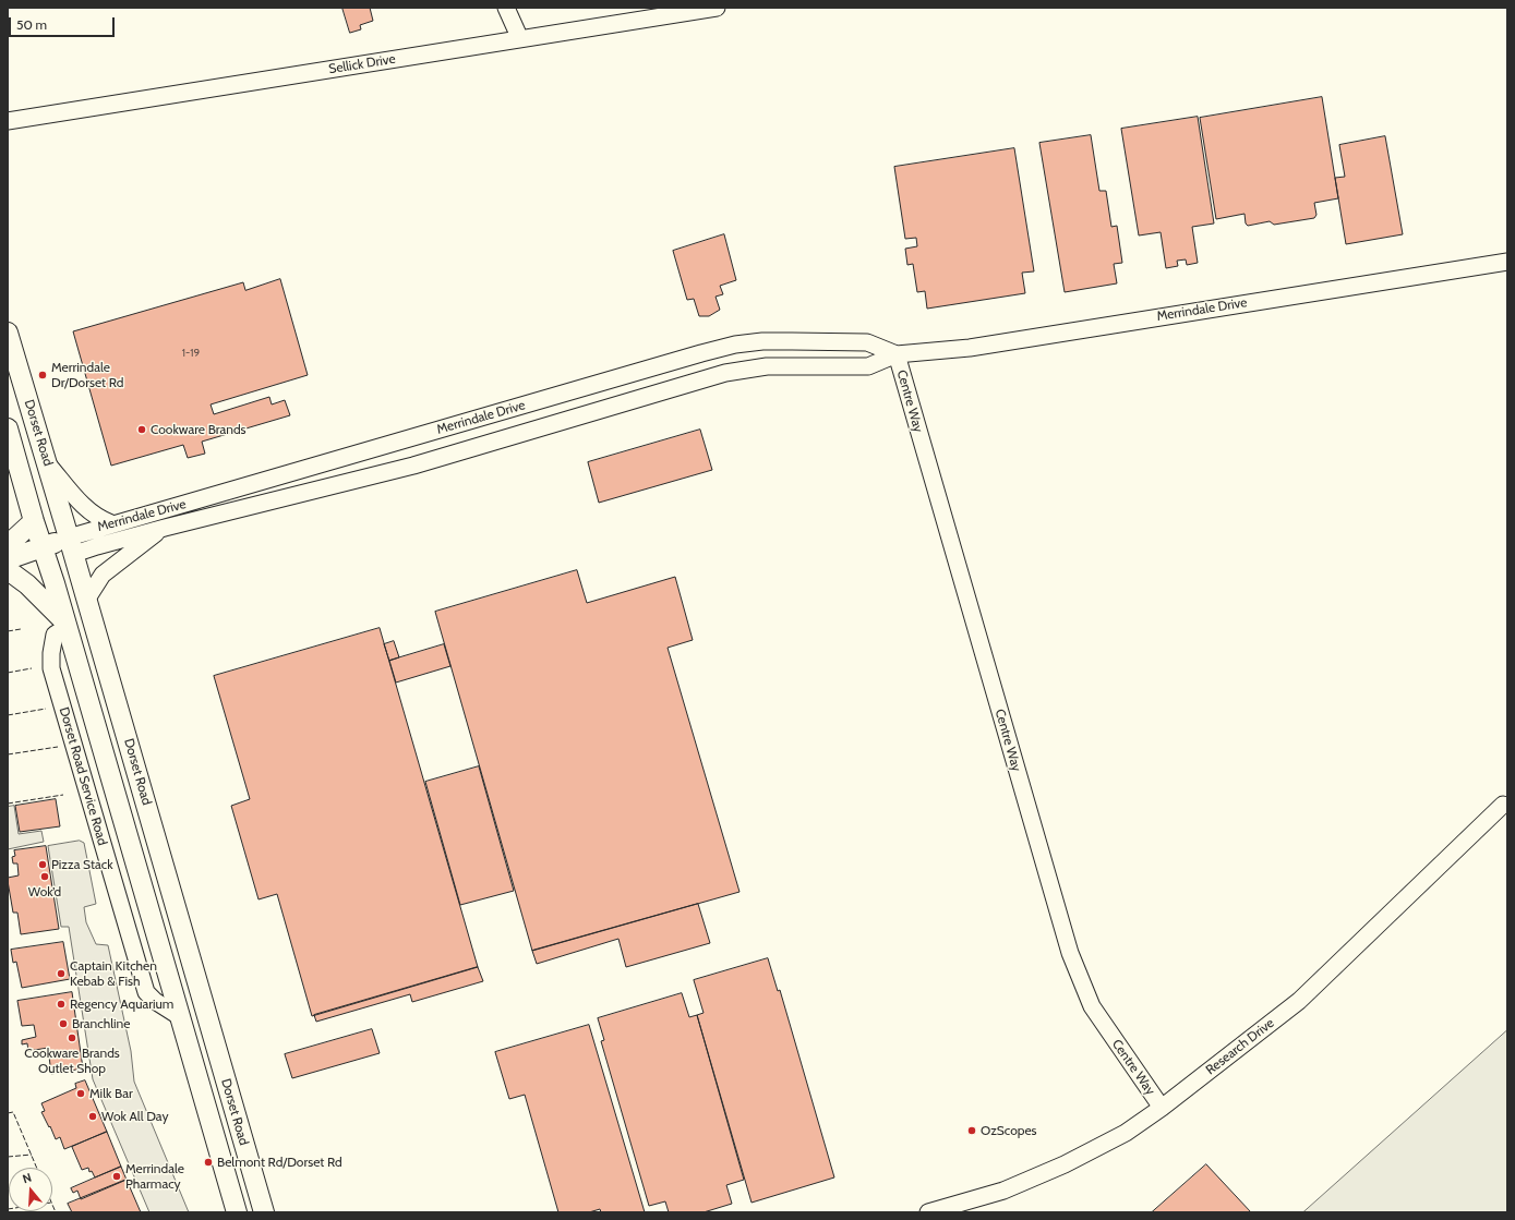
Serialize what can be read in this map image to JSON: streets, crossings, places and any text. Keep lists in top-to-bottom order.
{
  "streets": {
    "main road": ["Dorset Road"],
    "street": [
      "Sellick Drive",
      "Merrindale Drive",
      "Centre Way",
      "Dorset Road Service Road",
      "Research Drive"
    ]
  },
  "crossings": [
    ["Merrindale Drive", "Centre Way"],
    ["Merrindale Drive", "Dorset Road"],
    ["Centre Way", "Research Drive"],
    ["Dorset Road", "Dorset Road Service Road"]
  ],
  "places": [
    "Merrindale Dr/Dorset Rd",
    "Cookware Brands",
    "Pizza Stack",
    "Wok’d",
    "Captain Kitchen Kebab & Fish",
    "Regency Aquarium",
    "Branchline",
    "Cookware Brands Outlet Shop",
    "Milk Bar",
    "Wok All Day",
    "OzScopes",
    "Belmont Rd/Dorset Rd",
    "Merrindale Pharmacy"
  ],
  "house_numbers": ["1-19"],
  "scale_bar": "50 m",
  "north": "top"
}
